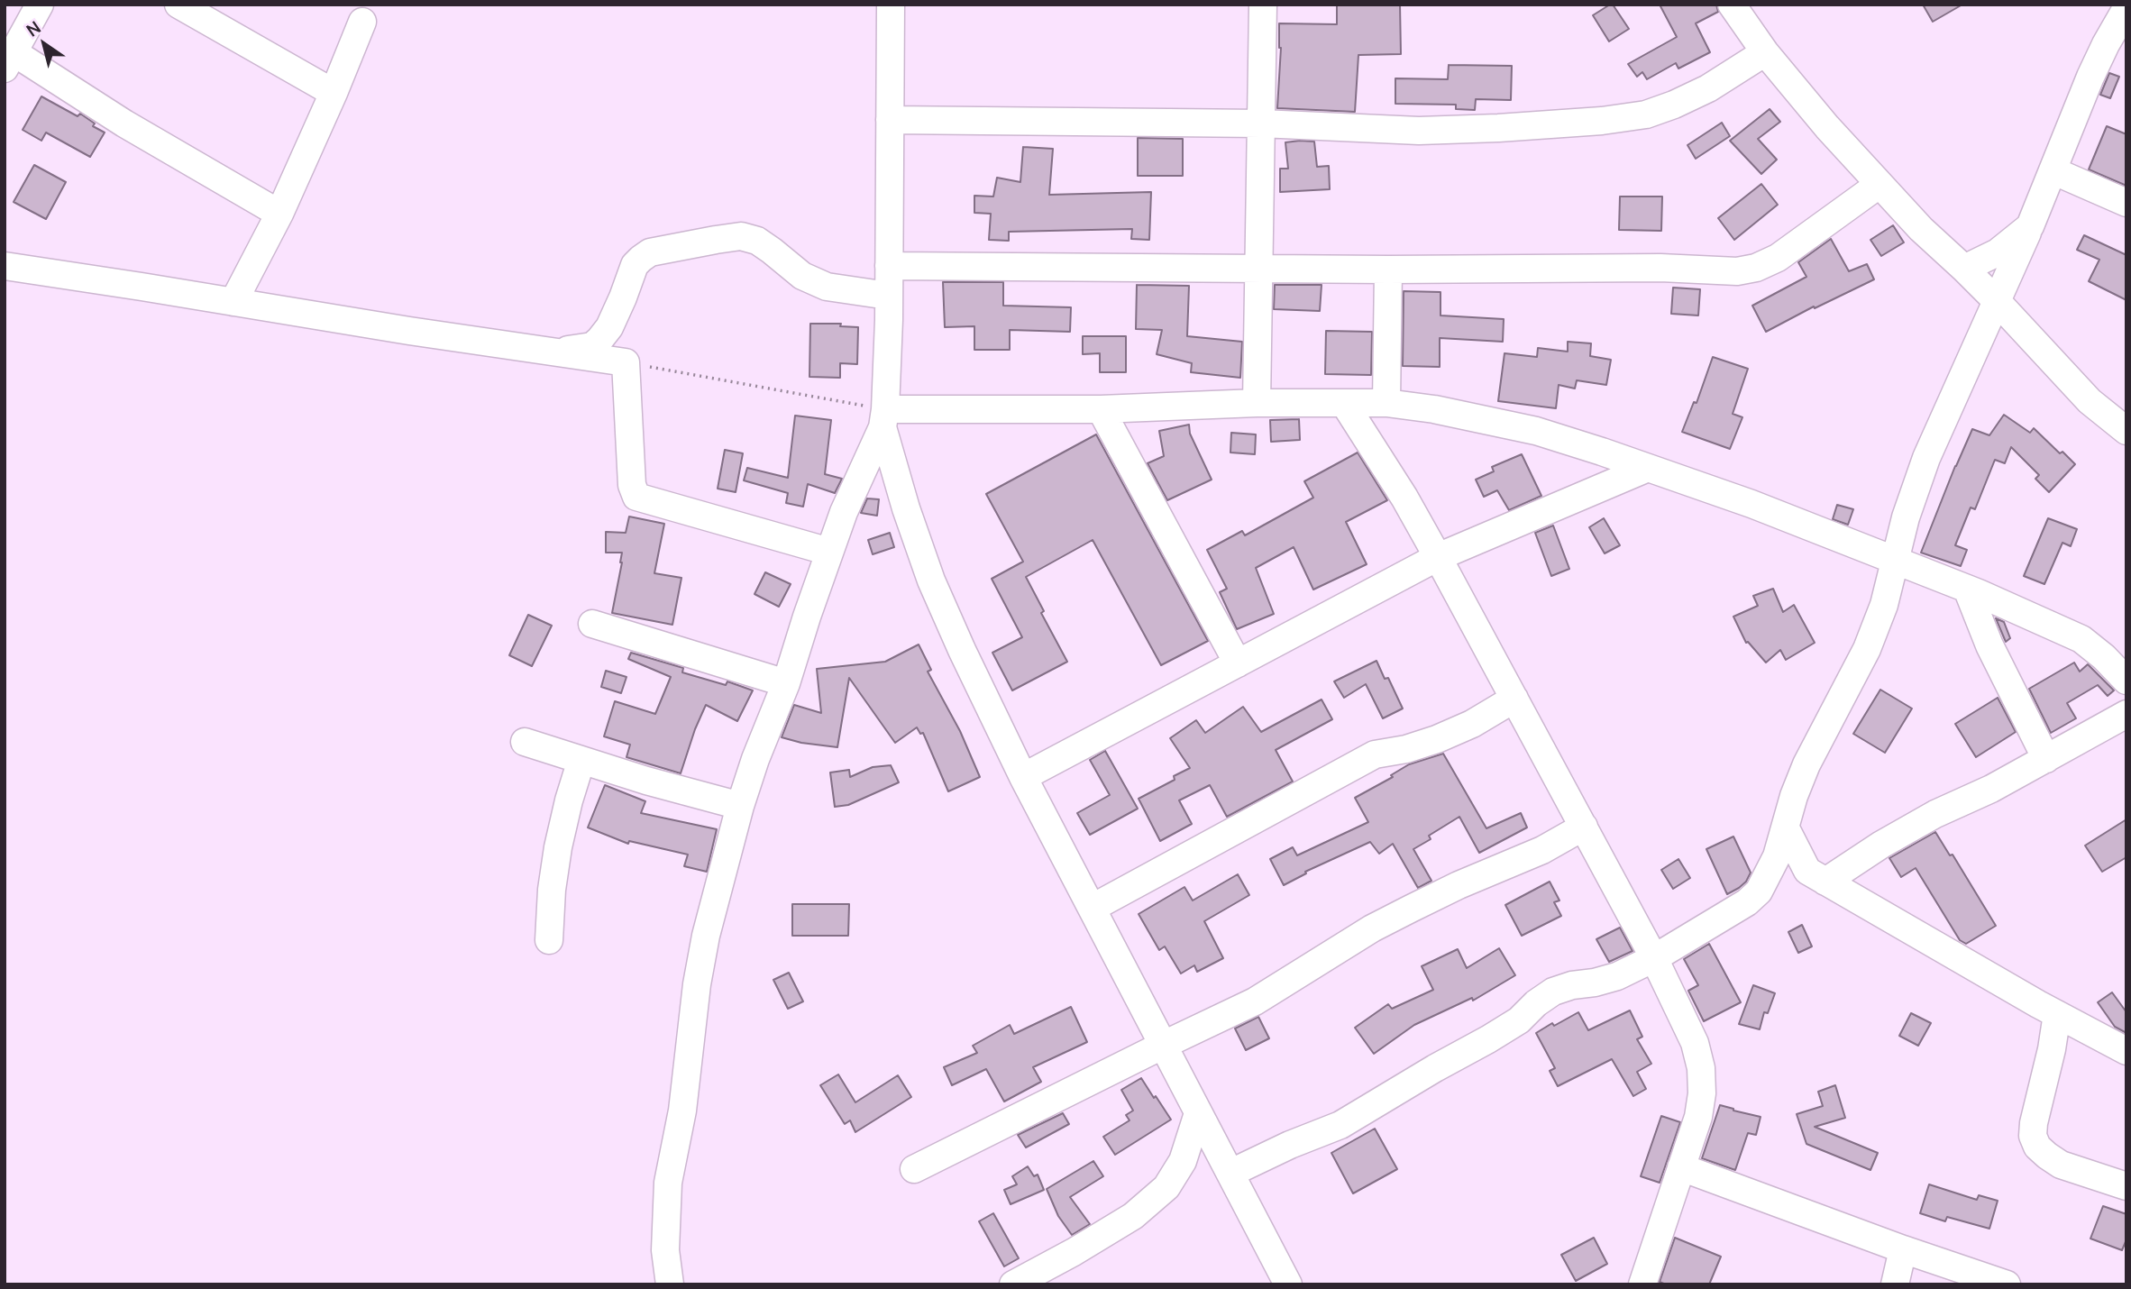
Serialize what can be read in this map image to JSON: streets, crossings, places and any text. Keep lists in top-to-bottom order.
{
  "north": "top left"
}
